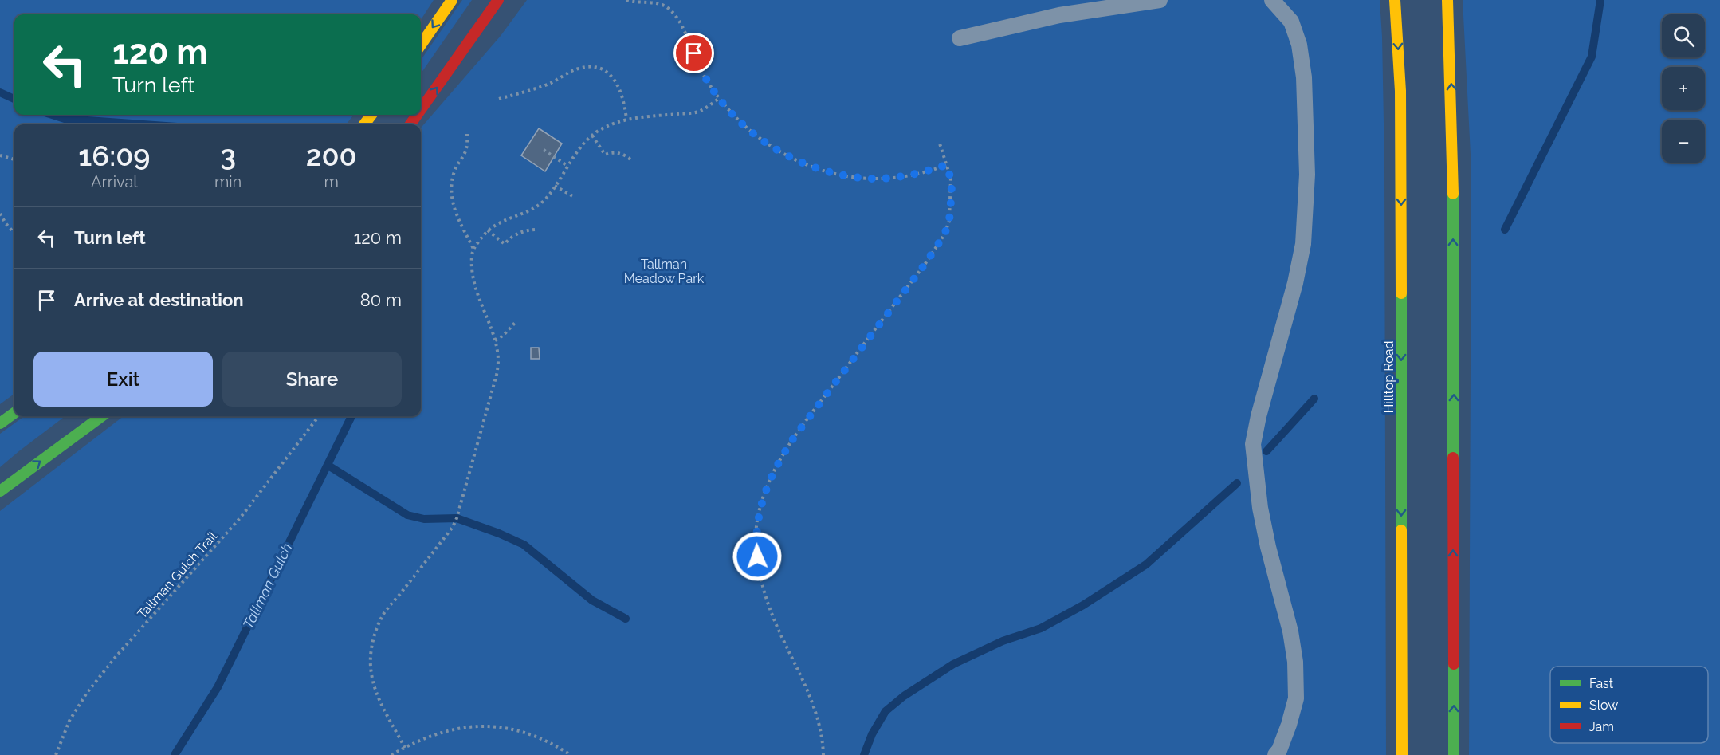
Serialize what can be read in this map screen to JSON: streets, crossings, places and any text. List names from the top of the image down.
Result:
{
  "streets": {
    "main road": ["Hilltop Road"],
    "path": ["Tallman Gulch Trail"]
  },
  "water": ["Tallman Gulch"],
  "parks": ["Tallman Meadow Park"],
  "legend": ["Fast", "Slow", "Jam"],
  "page": {
    "map_buttons": ["+", "−"],
    "turn": ["120 m", "Turn left"],
    "eta": [
      "16:09",
      "Arrival",
      "3",
      "min",
      "200",
      "m"
    ],
    "list": [
      {
        "name": "Turn left",
        "value": "120 m"
      },
      {
        "name": "Arrive at destination",
        "value": "80 m"
      }
    ],
    "buttons": ["Exit", "Share"]
  }
}
